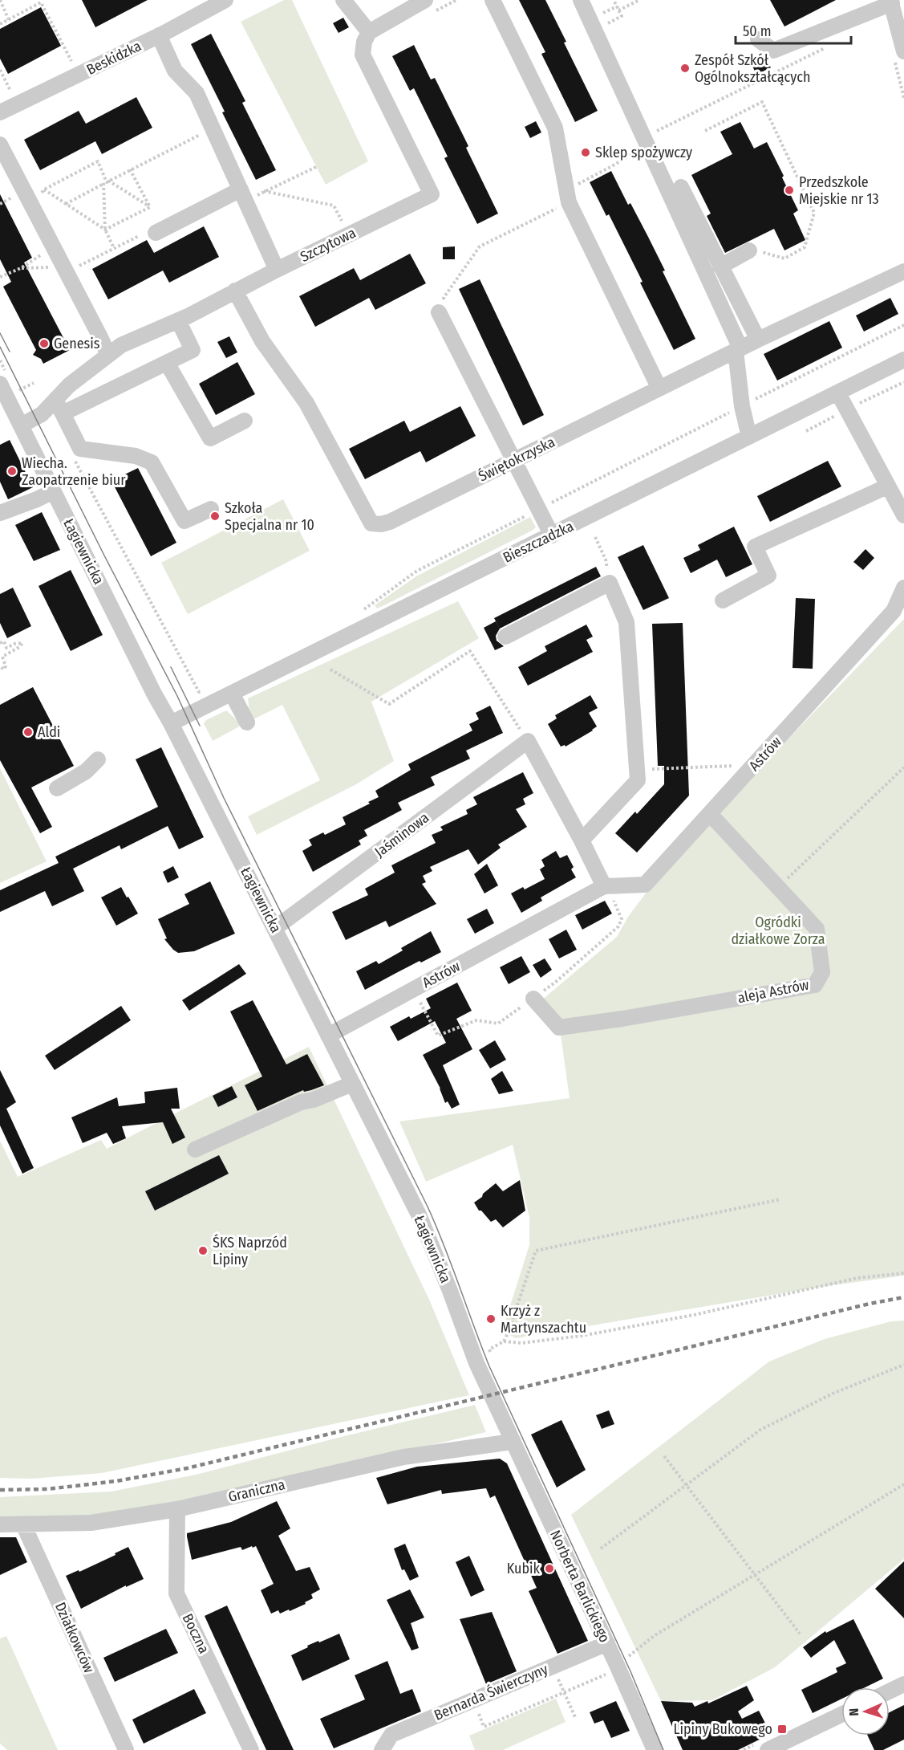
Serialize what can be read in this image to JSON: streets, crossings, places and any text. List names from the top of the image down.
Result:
{
  "streets": {
    "street": [
      "Beskidzka",
      "Szczytowa",
      "Świętokrzyska",
      "Bieszczadzka",
      "Łagiewnicka",
      "Astrów",
      "Jaśminowa",
      "aleja Astrów",
      "Graniczna",
      "Norberta Barlickiego",
      "Boczna",
      "Działkowców",
      "Bernarda Świerczyny"
    ]
  },
  "crossings": [
    ["Szczytowa", "Świętokrzyska"],
    ["Szczytowa", "Łagiewnicka"],
    ["Bieszczadzka", "Łagiewnicka"],
    ["Łagiewnicka", "Astrów"],
    ["Łagiewnicka", "Jaśminowa"],
    ["Łagiewnicka", "Norberta Barlickiego"],
    ["Astrów", "aleja Astrów"],
    ["Graniczna", "Norberta Barlickiego"],
    ["Graniczna", "Boczna"],
    ["Graniczna", "Działkowców"],
    ["Norberta Barlickiego", "Bernarda Świerczyny"]
  ],
  "parks": ["Ogródki działkowe Zorza"],
  "places": {
    "other": [
      "Zespół Szkół Ogólnokształcących",
      "Sklep spożywczy",
      "Przedszkole Miejskie nr 13",
      "Genesis",
      "Wiecha. Zaopatrzenie biur",
      "Szkoła Specjalna nr 10",
      "Aldi",
      "ŚKS Naprzód Lipiny",
      "Krzyż z Martynszachtu",
      "Kubik"
    ],
    "transit": ["Lipiny Bukowego"]
  },
  "scale_bar": "50 m",
  "north": "left"
}
